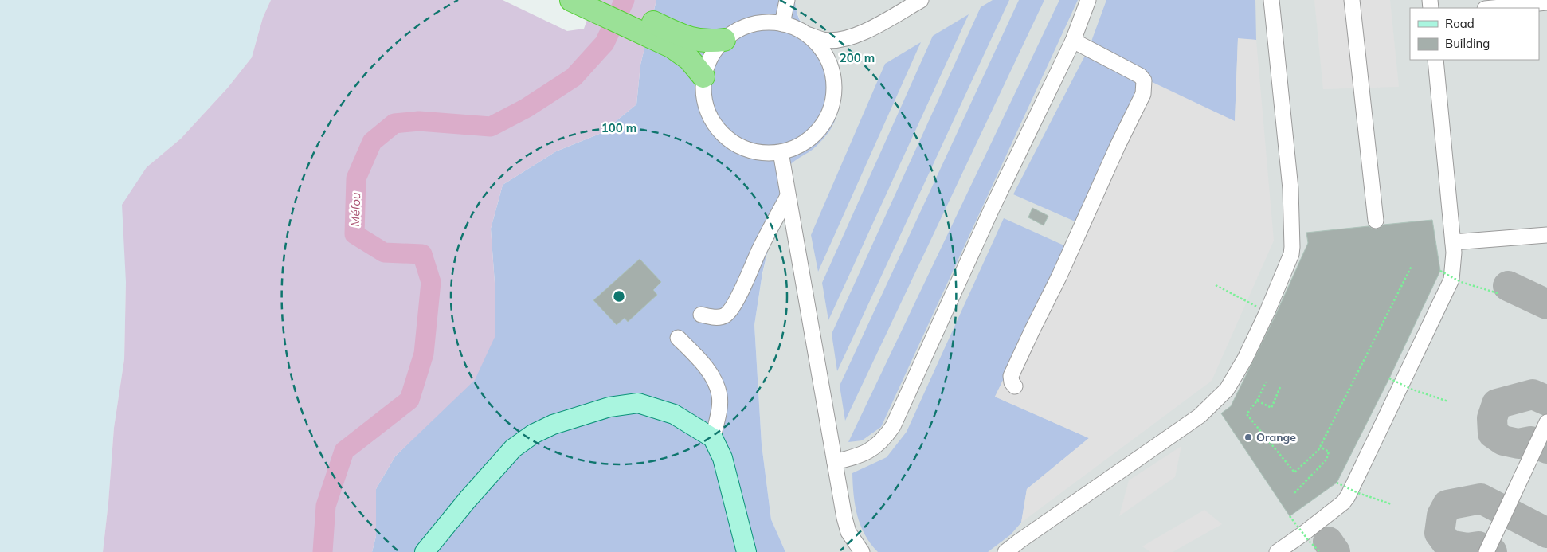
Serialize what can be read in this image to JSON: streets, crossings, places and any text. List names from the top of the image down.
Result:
{
  "water": ["Méfou"],
  "places": ["Orange"],
  "legend": ["Road", "Building"],
  "rings": ["200 m", "100 m"]
}
